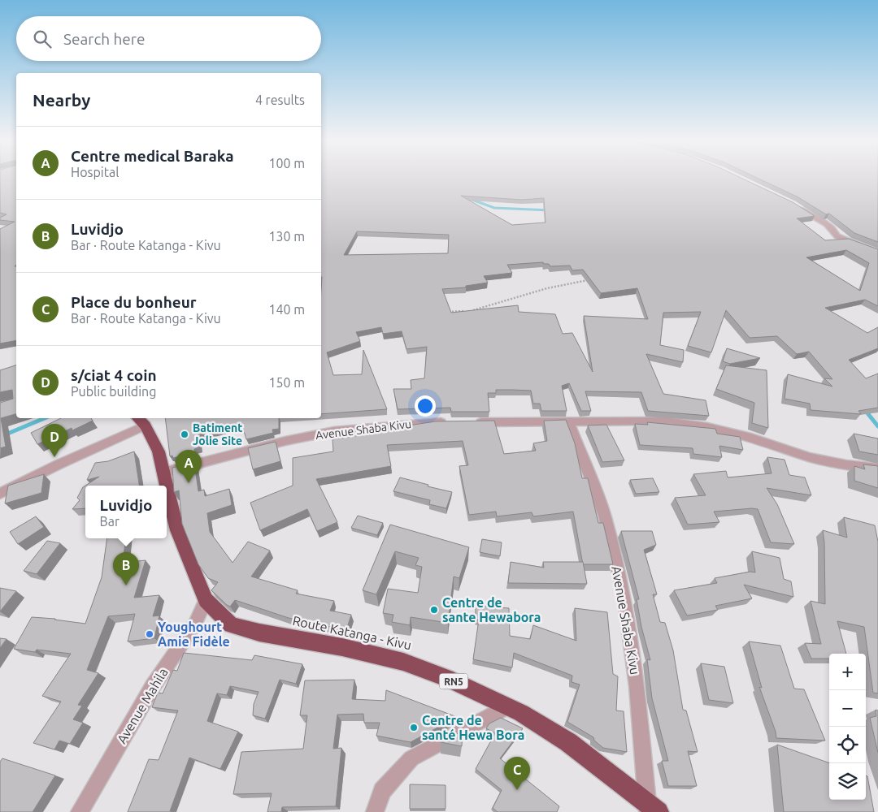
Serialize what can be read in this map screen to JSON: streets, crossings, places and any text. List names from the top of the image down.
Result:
{
  "streets": {
    "highway": ["Route Katanga - Kivu", "RN5"],
    "street": ["Avenue Shaba Kivu", "Avenue Mahila"]
  },
  "crossings": [
    ["Avenue Shaba Kivu", "Route Katanga - Kivu"],
    ["Route Katanga - Kivu", "Avenue Mahila"]
  ],
  "places": [
    "Batiment Jolie Site",
    "Centre de sante Hewabora",
    "Youghourt Amie Fidèle",
    "Centre de santé Hewa Bora"
  ],
  "page": {
    "search": "Search here",
    "heading": ["Nearby", "4 results"],
    "list": [
      {
        "mark": "A",
        "name": "Centre medical Baraka",
        "note": "Hospital",
        "value": "100 m"
      },
      {
        "mark": "B",
        "name": "Luvidjo",
        "note": "Bar · Route Katanga - Kivu",
        "value": "130 m"
      },
      {
        "mark": "C",
        "name": "Place du bonheur",
        "note": "Bar · Route Katanga - Kivu",
        "value": "140 m"
      },
      {
        "mark": "D",
        "name": "s/ciat 4 coin",
        "note": "Public building",
        "value": "150 m"
      }
    ],
    "pins": [
      "D",
      "A",
      "B",
      "C"
    ],
    "popup": ["Luvidjo", "Bar"],
    "map_buttons": ["+", "−"]
  }
}
